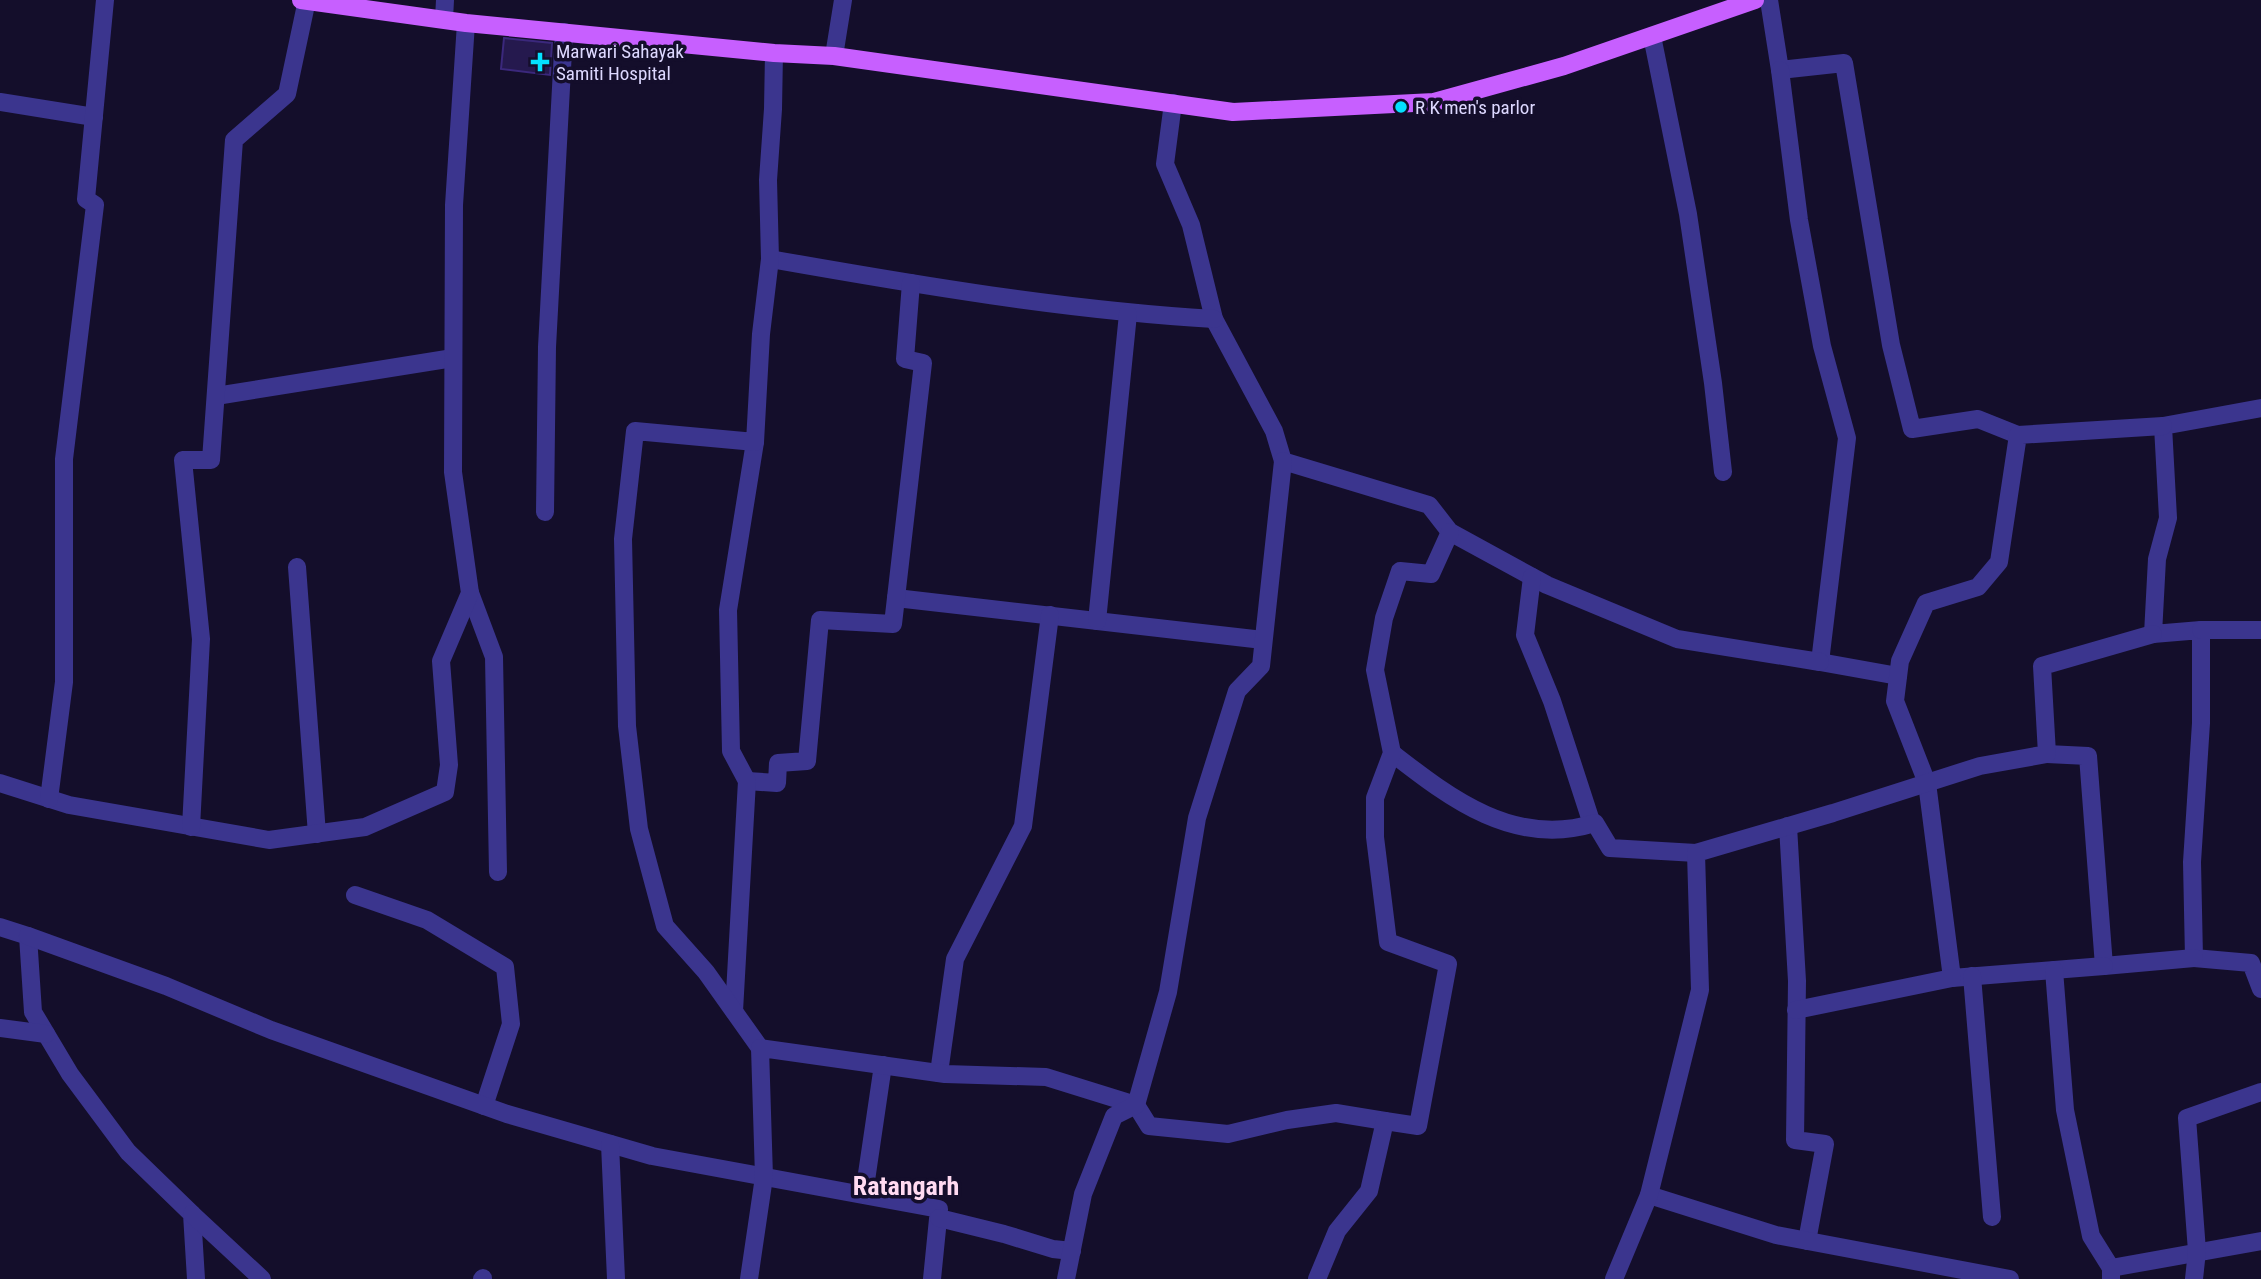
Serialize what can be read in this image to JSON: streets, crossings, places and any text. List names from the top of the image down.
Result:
{
  "districts": ["Ratangarh"],
  "places": {
    "health": ["Marwari Sahayak Samiti Hospital"],
    "other": ["R K men's parlor"]
  }
}
